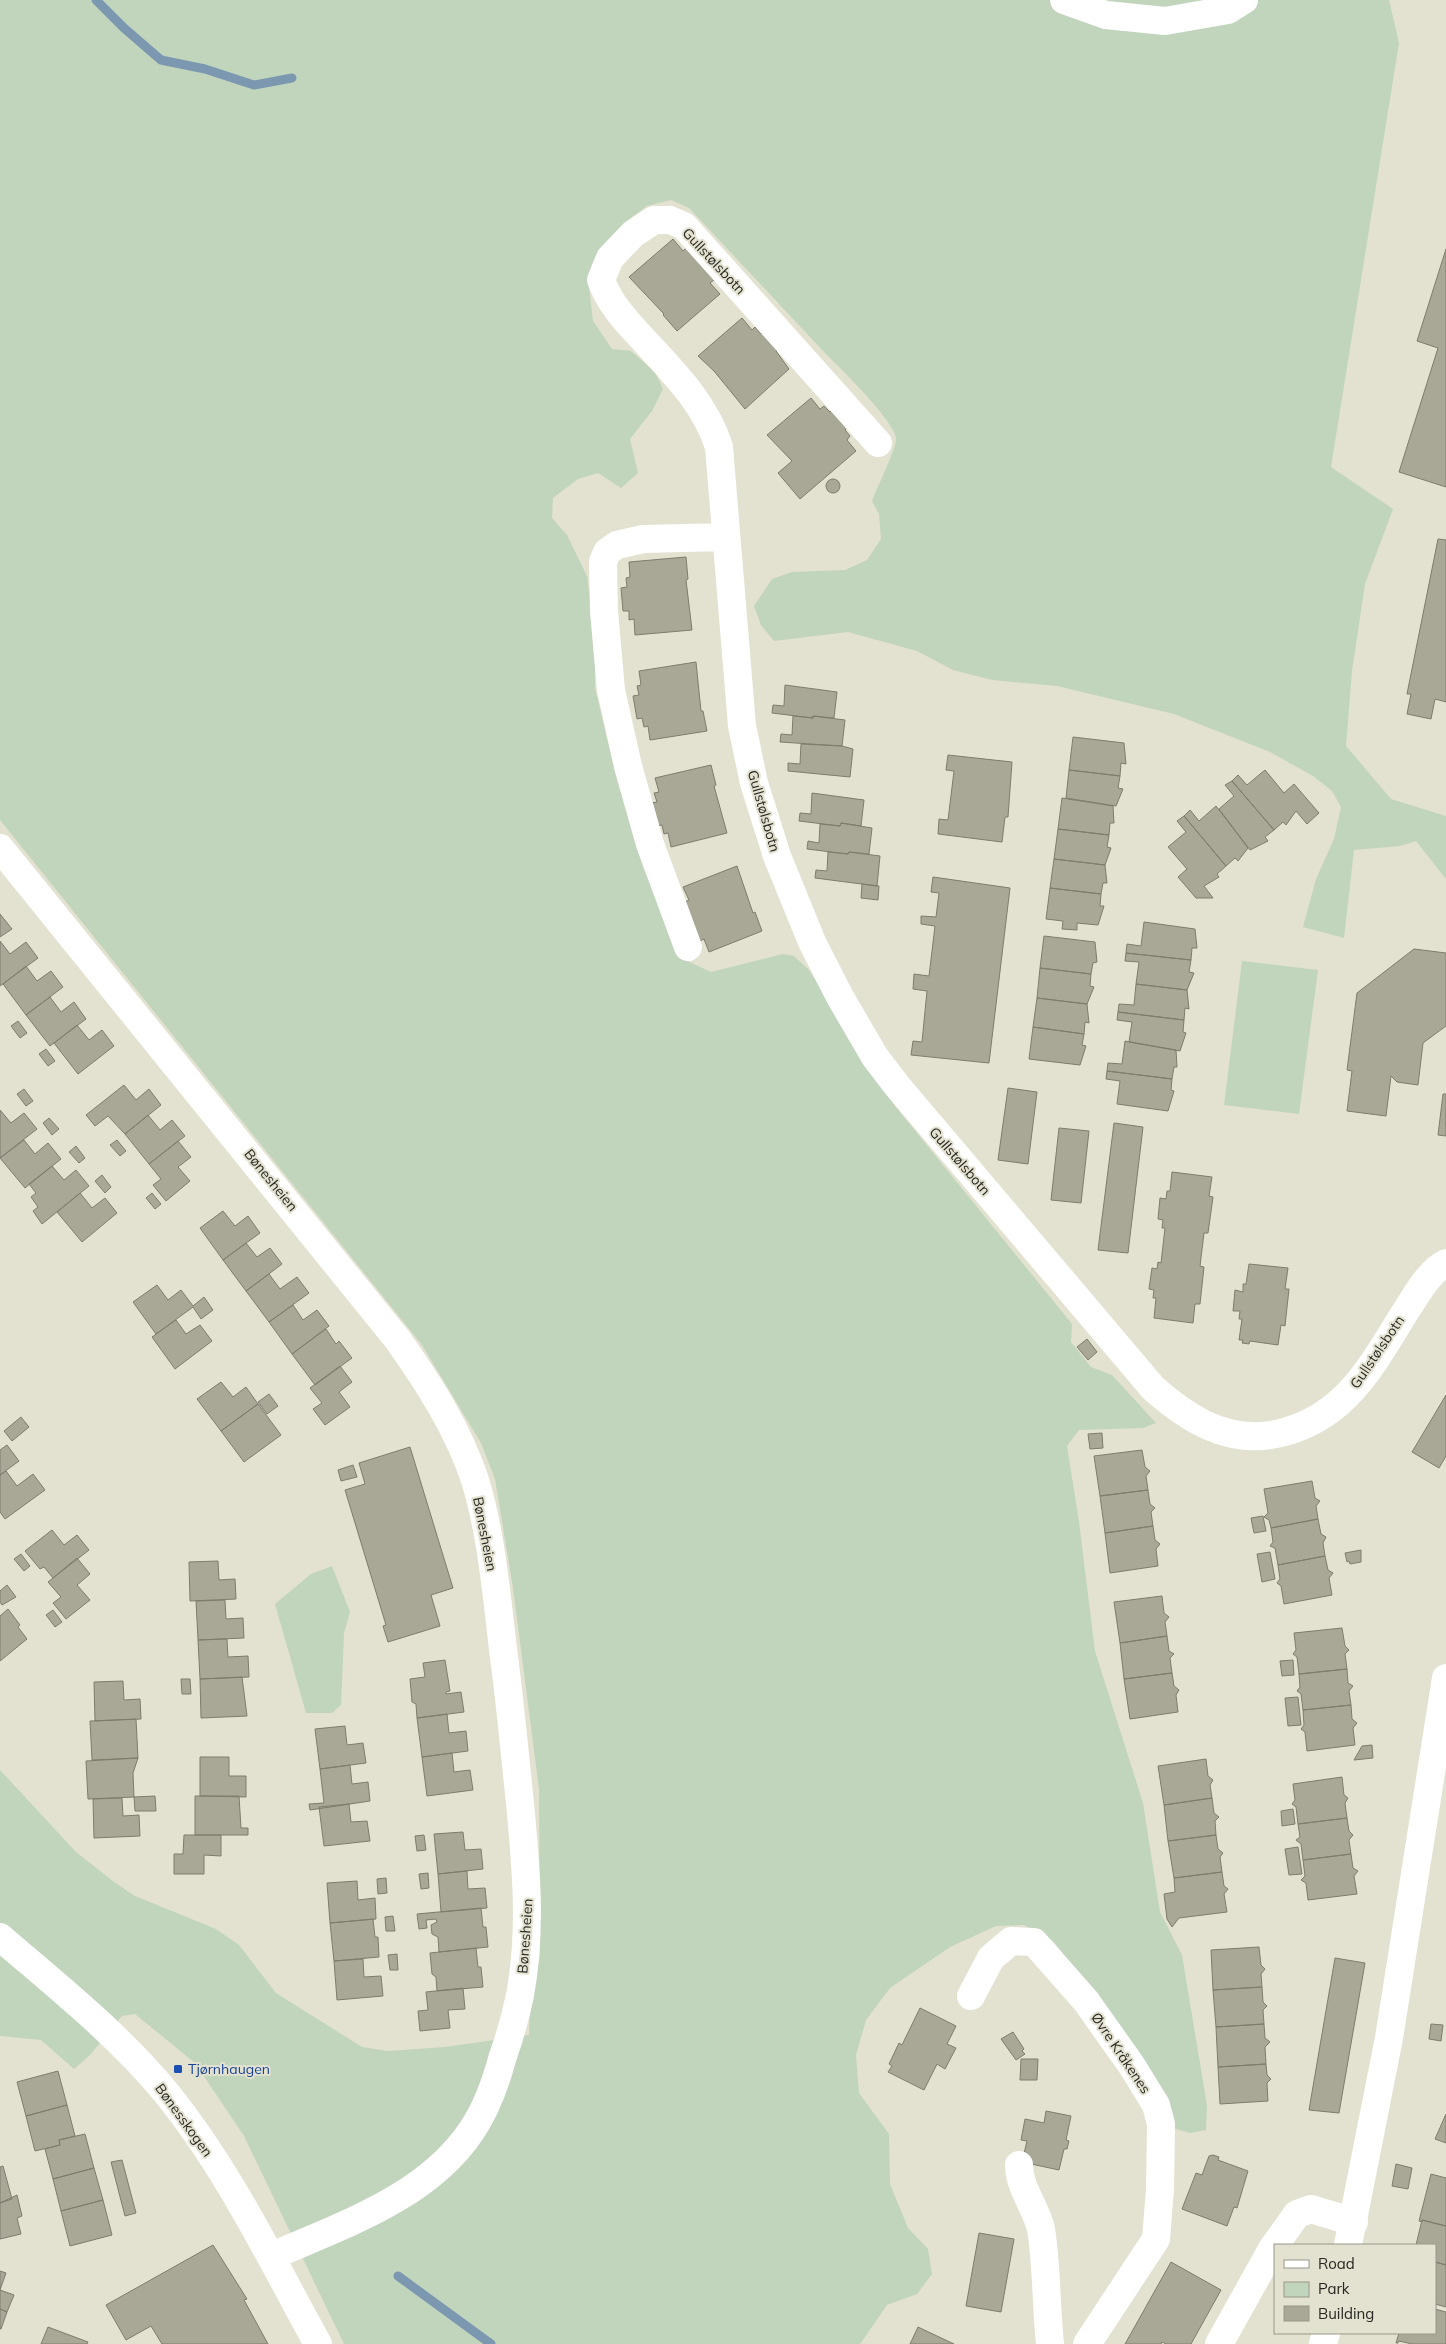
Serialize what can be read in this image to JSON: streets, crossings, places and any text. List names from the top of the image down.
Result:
{
  "streets": {
    "street": [
      "Gullstølsbotn",
      "Bønesheien",
      "Øvre Kråkenes",
      "Bønesskogen"
    ]
  },
  "crossings": [
    ["Bønesheien", "Bønesskogen"]
  ],
  "places": {
    "transit": ["Tjørnhaugen"]
  },
  "legend": ["Road", "Park", "Building"]
}
